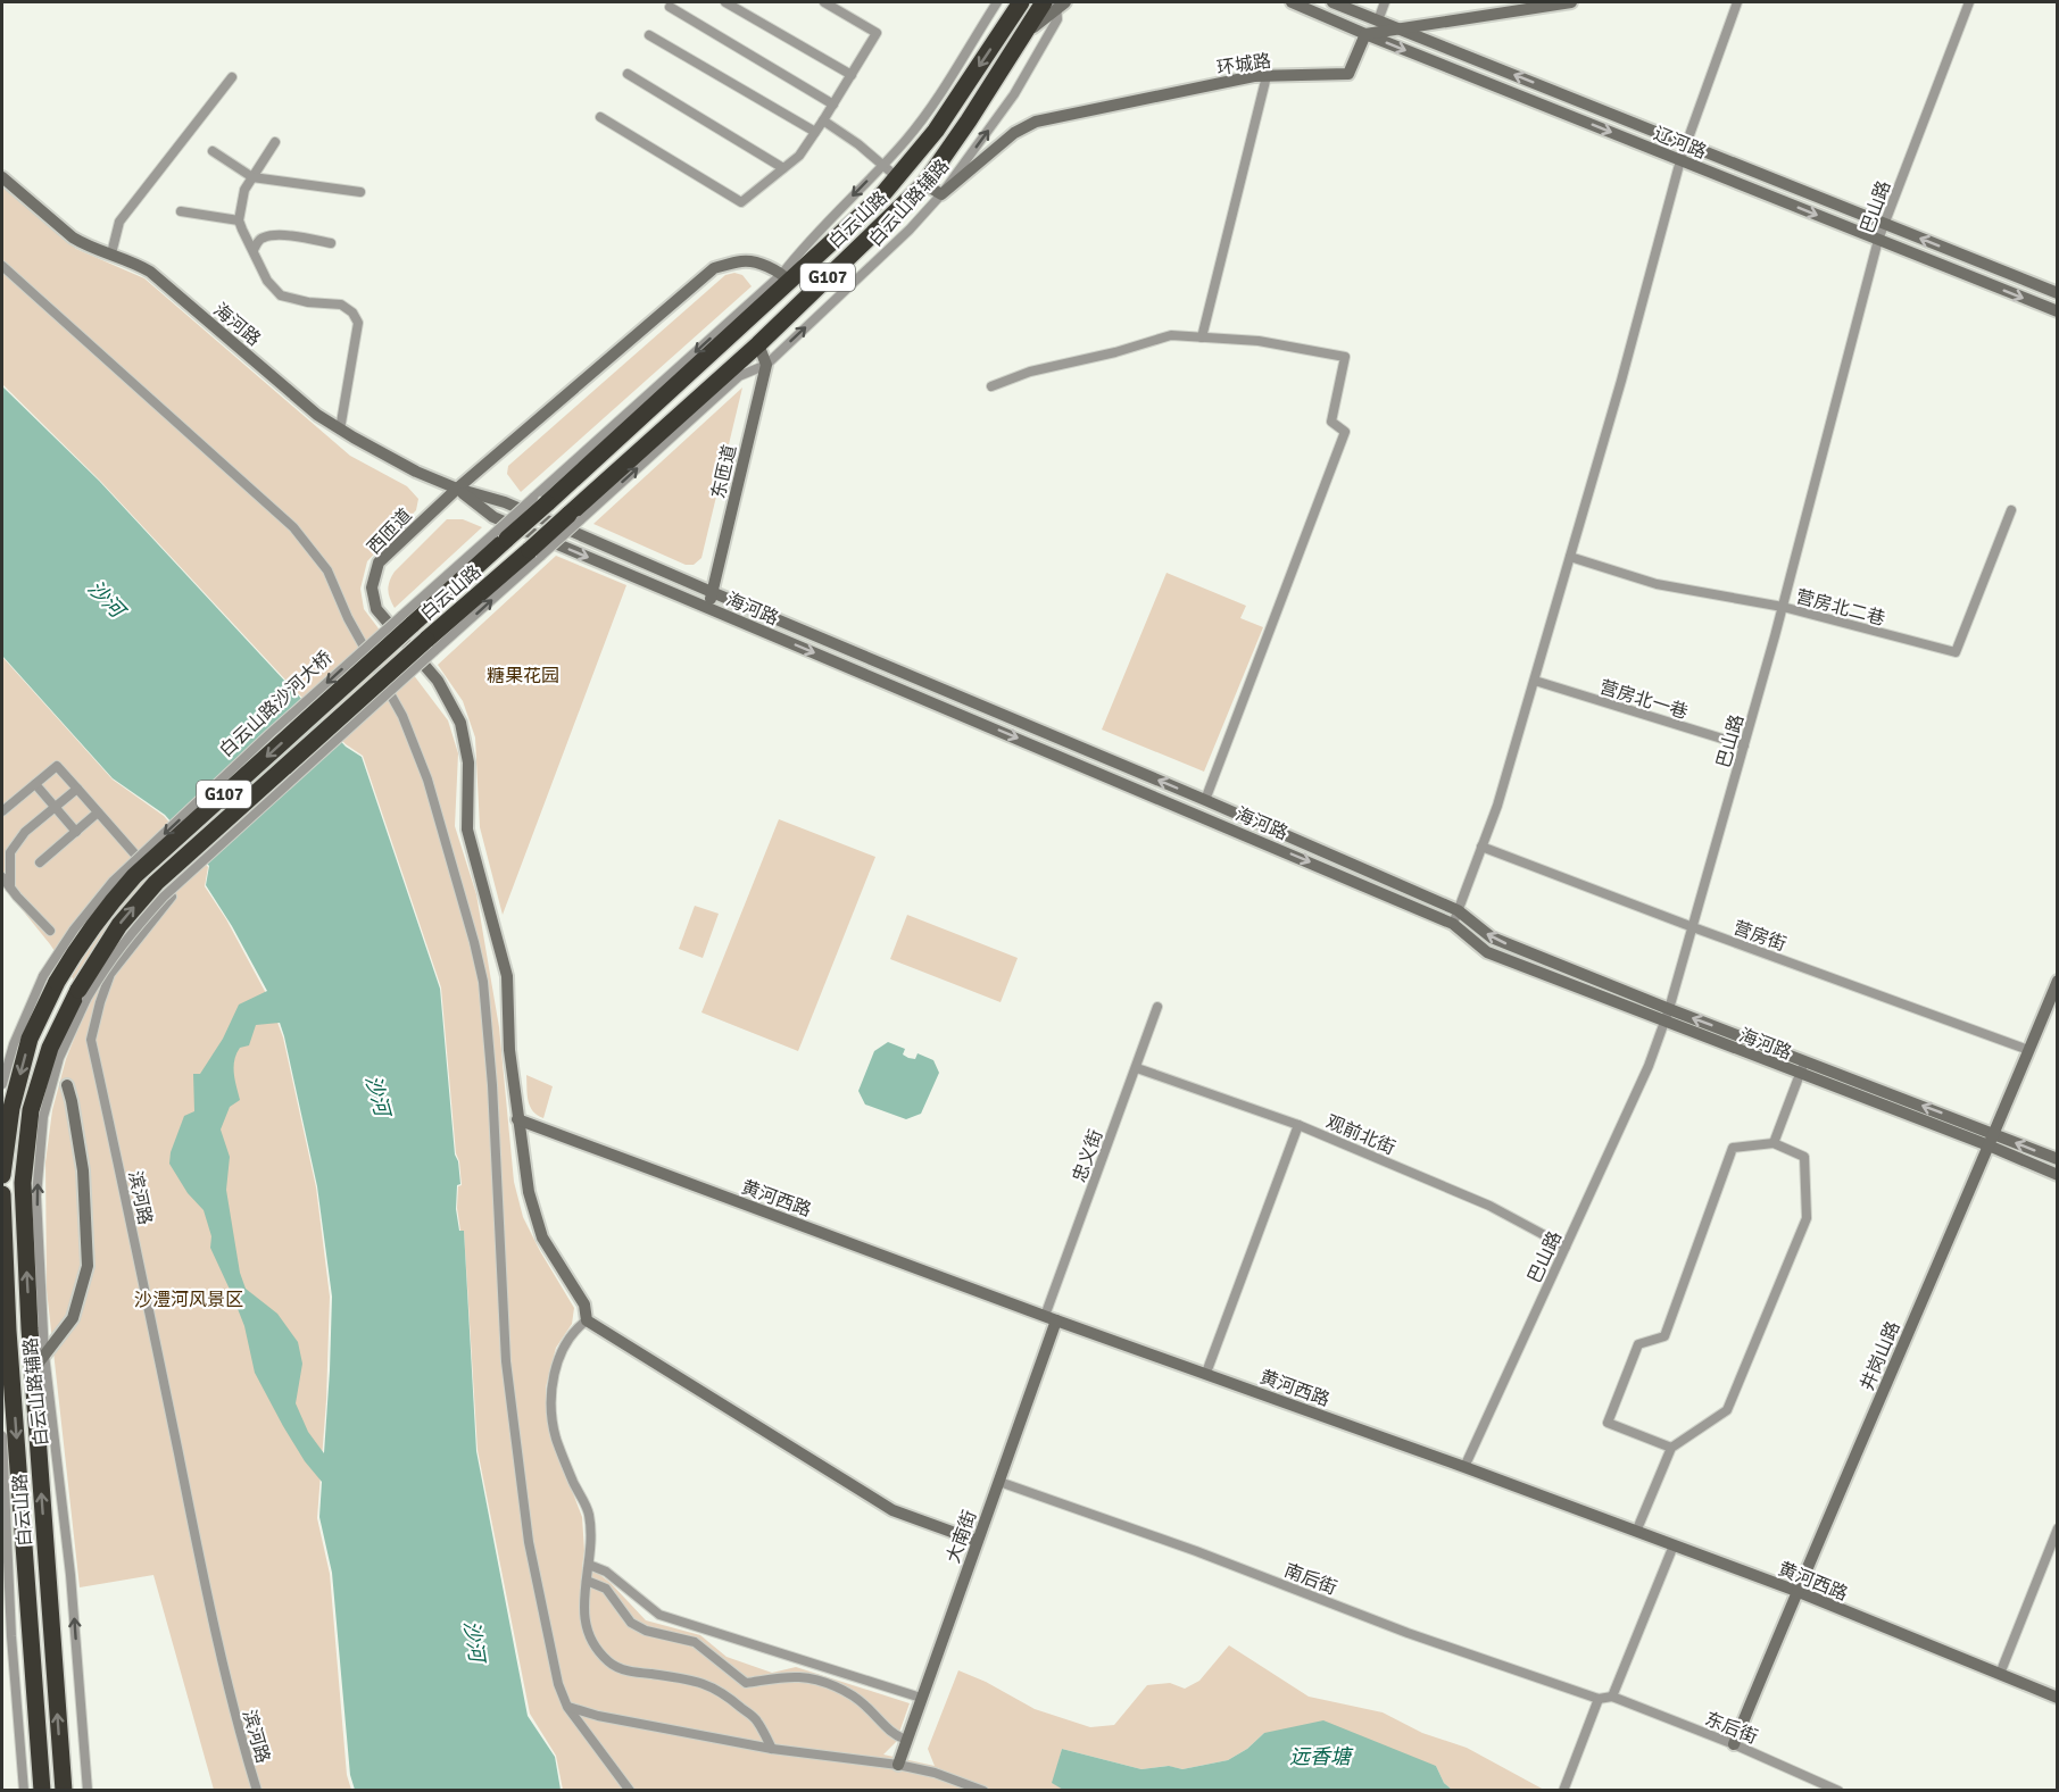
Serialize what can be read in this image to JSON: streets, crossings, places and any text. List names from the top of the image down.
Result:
{
  "streets": {
    "highway": ["白云山路", "G107", "白云山路沙河大桥"],
    "street": [
      "环城路",
      "辽河路",
      "白云山路辅路",
      "巴山路",
      "海河路",
      "东匝道",
      "西匝道",
      "营房北二巷",
      "营房北一巷",
      "营房街",
      "观前北街",
      "忠义街",
      "滨河路",
      "黄河西路",
      "井岗山路",
      "大南街",
      "南后街",
      "东后街"
    ]
  },
  "crossings": [
    ["环城路", "辽河路"],
    ["环城路", "白云山路辅路"],
    ["辽河路", "巴山路"],
    ["白云山路辅路", "白云山路"],
    ["白云山路辅路", "东匝道"],
    ["巴山路", "海河路"],
    ["巴山路", "营房北二巷"],
    ["巴山路", "营房北一巷"],
    ["巴山路", "营房街"],
    ["巴山路", "观前北街"],
    ["巴山路", "黄河西路"],
    ["白云山路", "西匝道"],
    ["白云山路", "白云山路沙河大桥"],
    ["G107", "白云山路沙河大桥"],
    ["海河路", "东匝道"],
    ["海河路", "西匝道"],
    ["海河路", "井岗山路"],
    ["西匝道", "黄河西路"],
    ["营房街", "井岗山路"],
    ["观前北街", "忠义街"],
    ["忠义街", "黄河西路"],
    ["忠义街", "大南街"],
    ["黄河西路", "井岗山路"],
    ["黄河西路", "大南街"],
    ["井岗山路", "东后街"],
    ["大南街", "南后街"],
    ["南后街", "东后街"]
  ],
  "one_way": ["白云山路沙河大桥"],
  "water": ["沙河", "远香塘"],
  "parks": ["糖果花园", "沙澧河风景区"]
}
